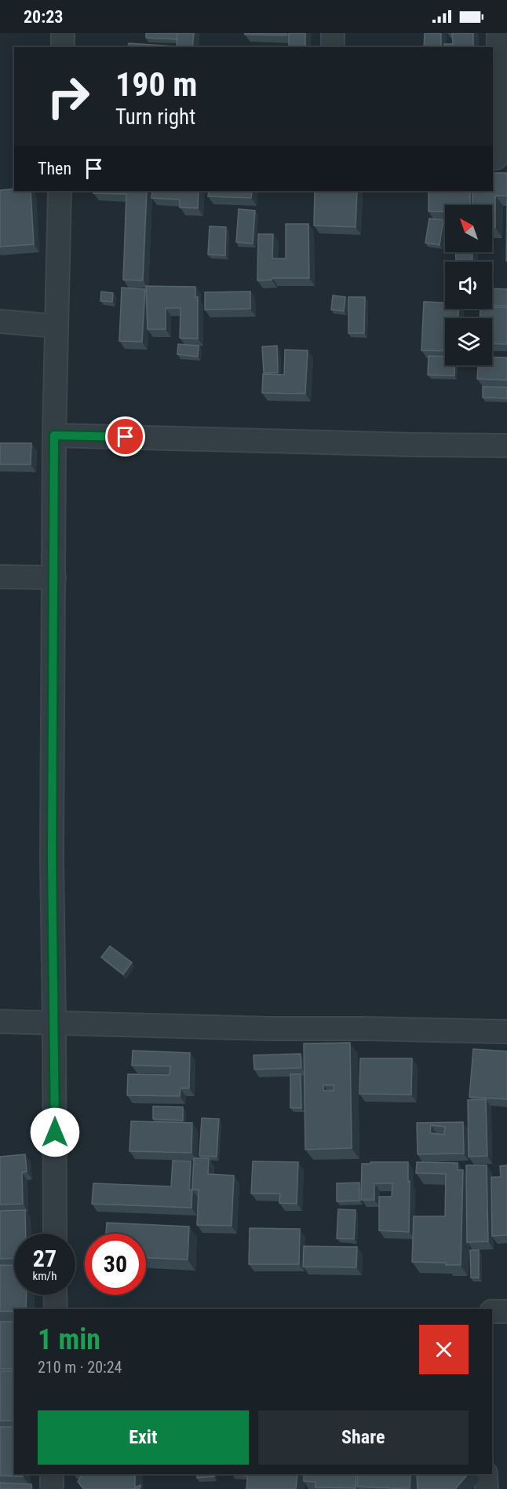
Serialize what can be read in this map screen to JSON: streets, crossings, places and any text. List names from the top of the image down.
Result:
{
  "north": "top left",
  "page": {
    "status": "20:23",
    "turn": ["190 m", "Turn right"],
    "then": "Then",
    "speed": "27 km/h",
    "limit": "30",
    "heading": ["1 min", "210 m · 20:24"],
    "buttons": ["Exit", "Share"]
  }
}
